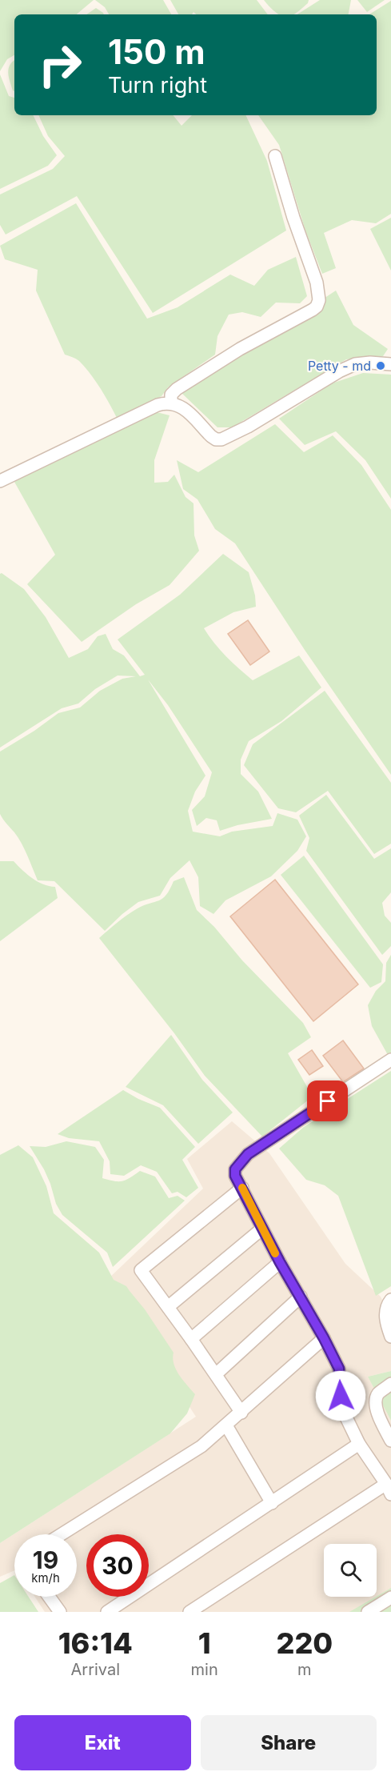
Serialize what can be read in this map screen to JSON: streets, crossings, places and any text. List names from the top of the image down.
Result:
{
  "places": ["Petty - md"],
  "page": {
    "turn": ["150 m", "Turn right"],
    "speed": "19 km/h",
    "limit": "30",
    "eta": [
      "16:14",
      "Arrival",
      "1",
      "min",
      "220",
      "m"
    ],
    "buttons": ["Exit", "Share"]
  }
}
